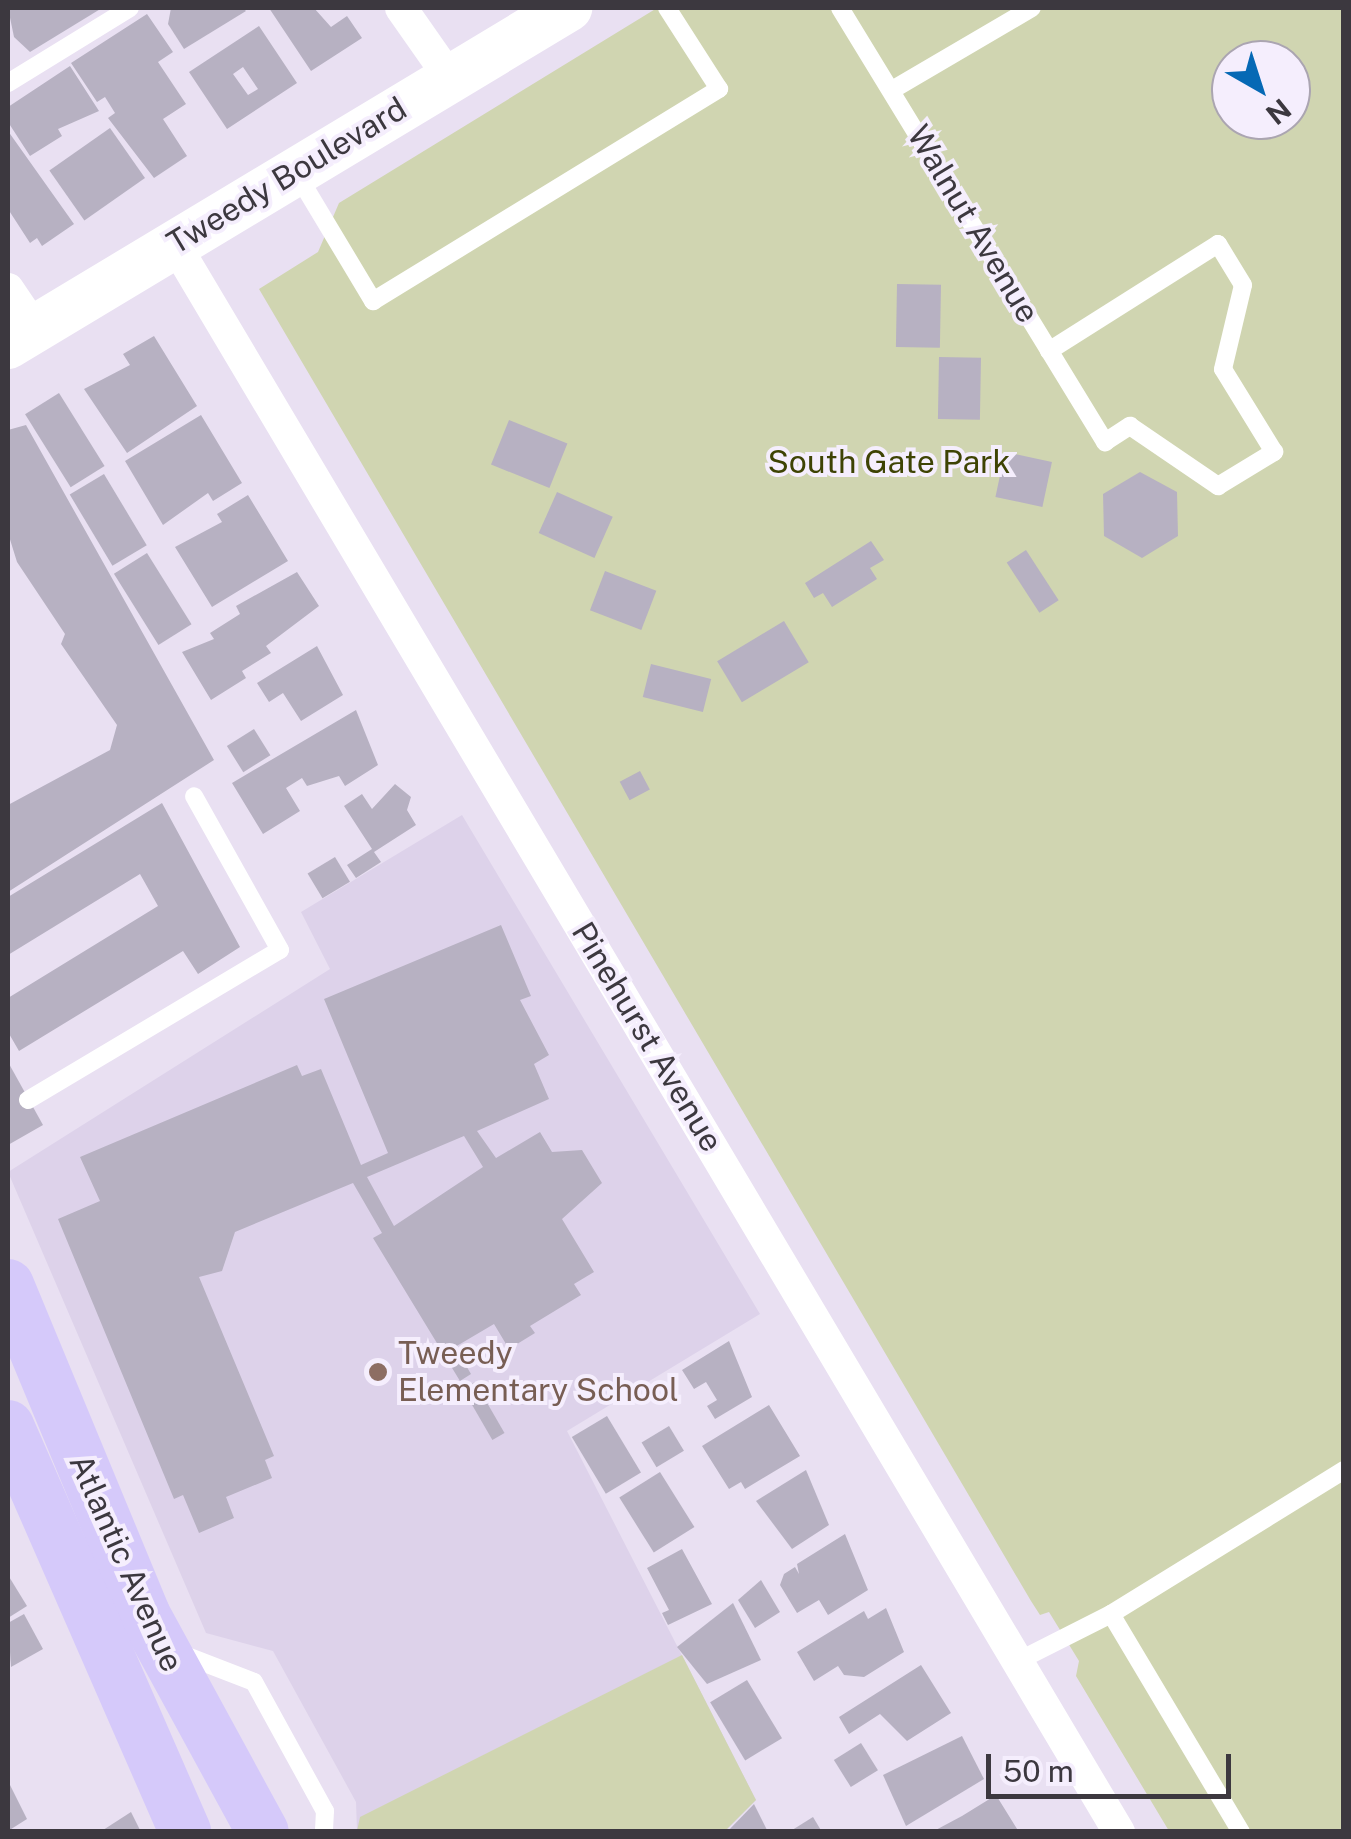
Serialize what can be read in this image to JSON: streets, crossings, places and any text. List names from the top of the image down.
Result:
{
  "streets": {
    "main road": ["Tweedy Boulevard", "Atlantic Avenue"],
    "street": ["Pinehurst Avenue"],
    "lane": ["Walnut Avenue"]
  },
  "crossings": [
    ["Tweedy Boulevard", "Pinehurst Avenue"]
  ],
  "parks": ["South Gate Park"],
  "places": ["Tweedy Elementary School"],
  "scale_bar": "50 m",
  "north": "bottom right"
}
